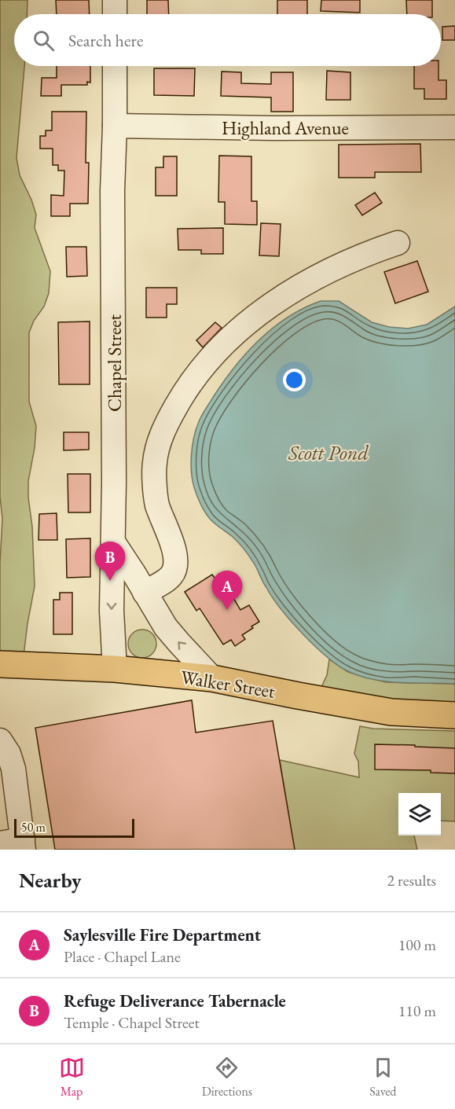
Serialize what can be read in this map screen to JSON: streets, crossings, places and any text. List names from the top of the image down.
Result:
{
  "streets": {
    "main road": ["Walker Street"],
    "street": ["Highland Avenue", "Chapel Street"]
  },
  "crossings": [
    ["Highland Avenue", "Chapel Street"],
    ["Chapel Street", "Walker Street"]
  ],
  "water": ["Scott Pond"],
  "scale_bar": "50 m",
  "page": {
    "search": "Search here",
    "pins": ["B", "A"],
    "scale": "50 m",
    "heading": ["Nearby", "2 results"],
    "list": [
      {
        "mark": "A",
        "name": "Saylesville Fire Department",
        "note": "Place · Chapel Lane",
        "value": "100 m"
      },
      {
        "mark": "B",
        "name": "Refuge Deliverance Tabernacle",
        "note": "Temple · Chapel Street",
        "value": "110 m"
      }
    ],
    "nav": ["Map", "Directions", "Saved"]
  }
}
